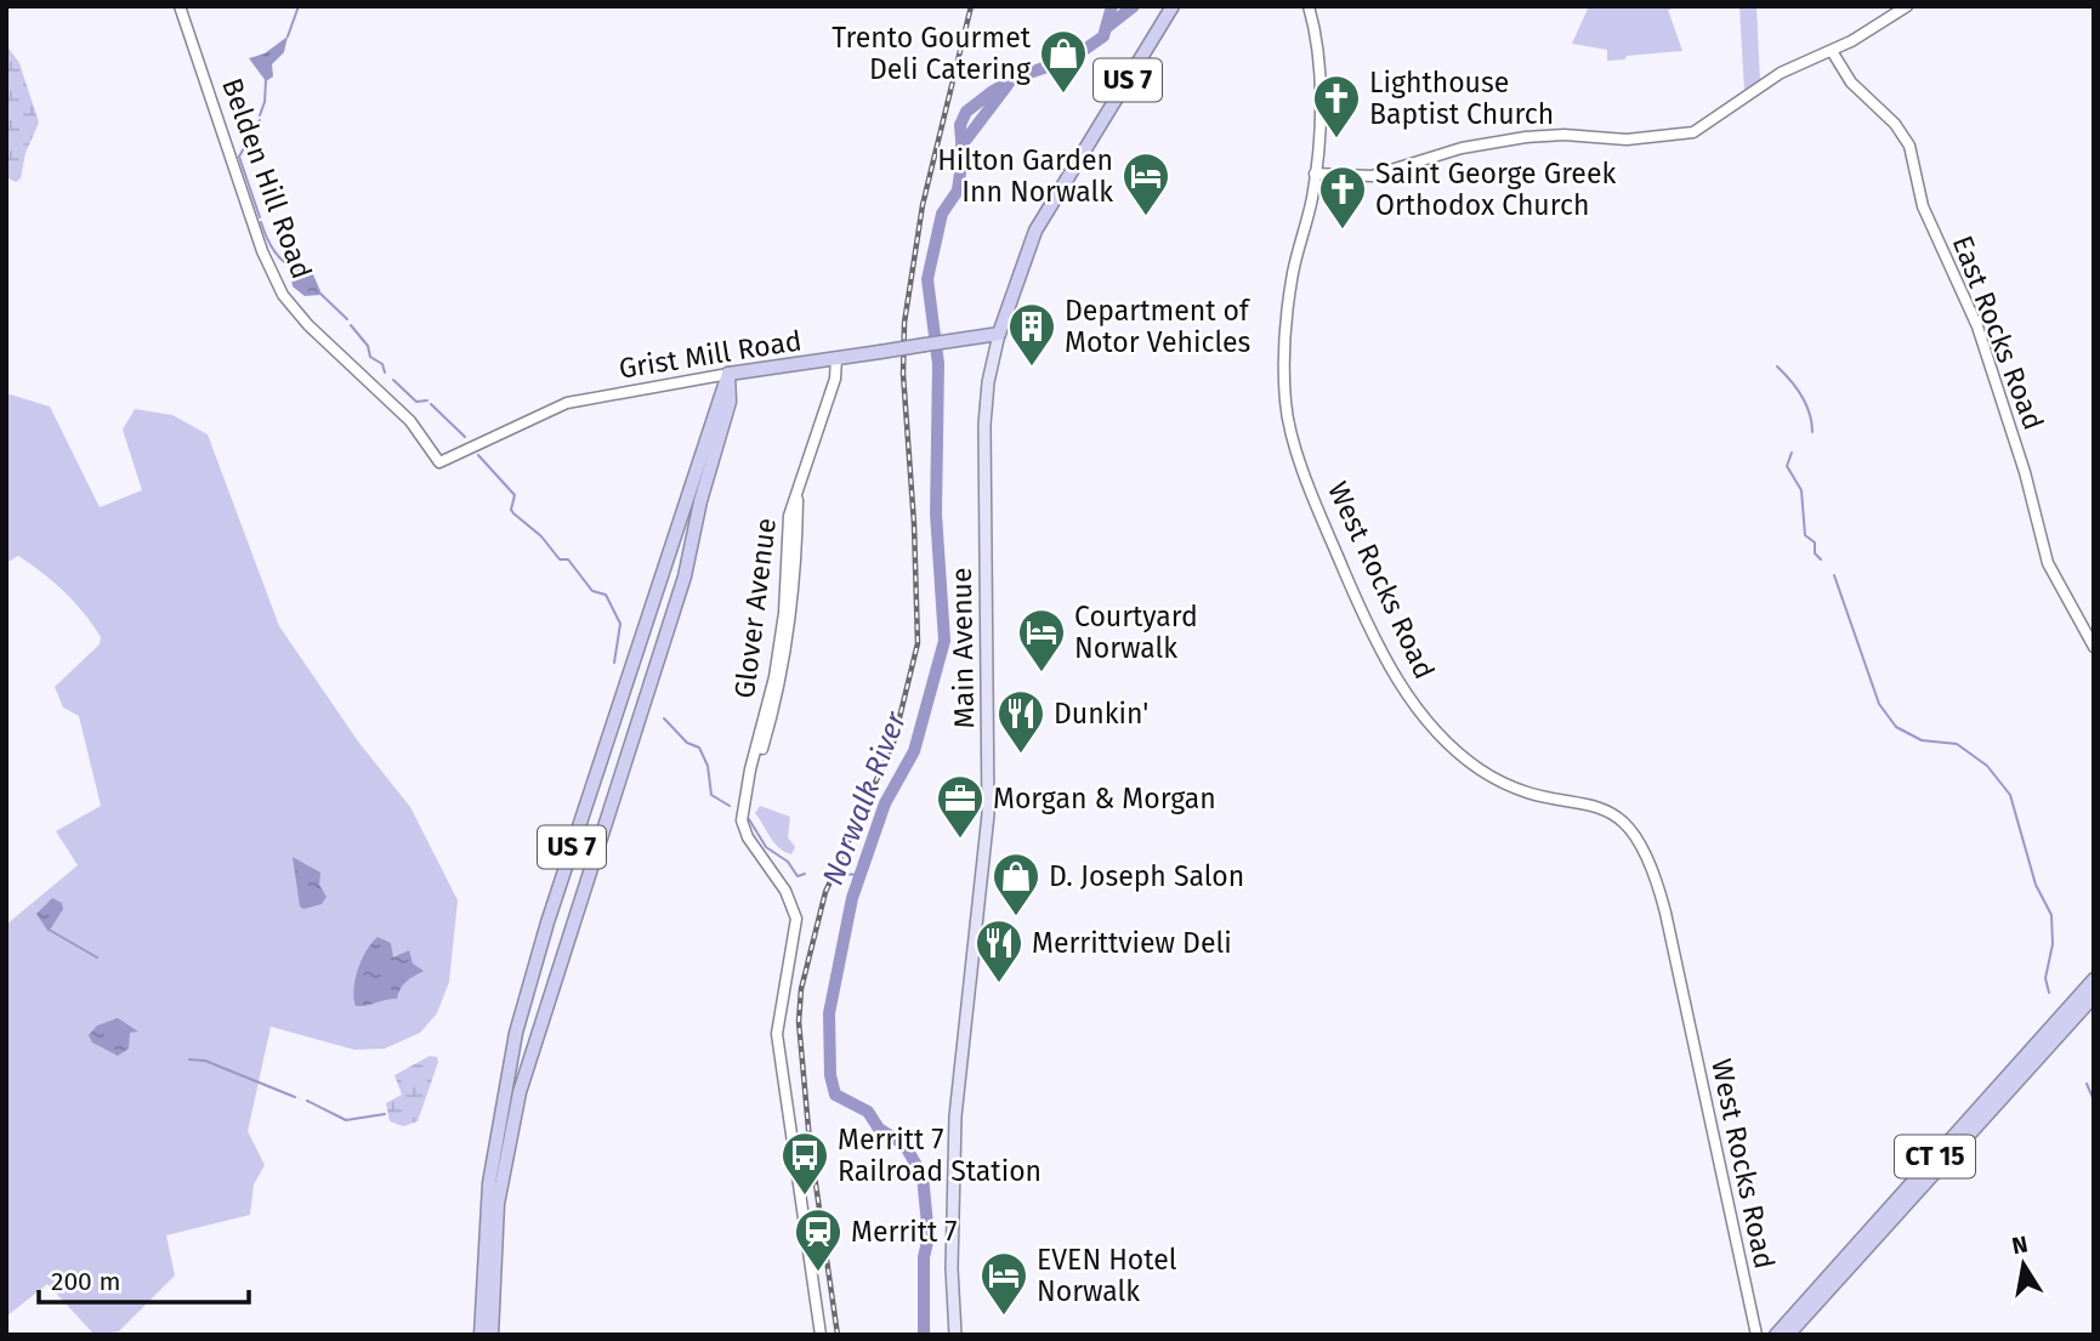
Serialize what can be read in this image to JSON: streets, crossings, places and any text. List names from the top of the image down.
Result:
{
  "streets": {
    "highway": [
      "US 7",
      "Grist Mill Road",
      "Main Avenue",
      "CT 15"
    ],
    "main road": [
      "Belden Hill Road",
      "East Rocks Road",
      "West Rocks Road",
      "Glover Avenue"
    ]
  },
  "crossings": [
    ["US 7", "Grist Mill Road"],
    ["Belden Hill Road", "Grist Mill Road"],
    ["Grist Mill Road", "Glover Avenue"],
    ["Grist Mill Road", "Main Avenue"]
  ],
  "water": ["Norwalk River"],
  "places": {
    "shop": ["Trento Gourmet Deli Catering", "D. Joseph Salon"],
    "church": ["Lighthouse Baptist Church", "Saint George Greek Orthodox Church"],
    "hotel": ["Hilton Garden Inn Norwalk", "Courtyard Norwalk", "EVEN Hotel Norwalk"],
    "building": ["Department of Motor Vehicles"],
    "restaurant": ["Dunkin'", "Merrittview Deli"],
    "office": ["Morgan & Morgan"],
    "bus stop": ["Merritt 7 Railroad Station"],
    "station": ["Merritt 7"]
  },
  "scale_bar": "200 m",
  "north": "top"
}
